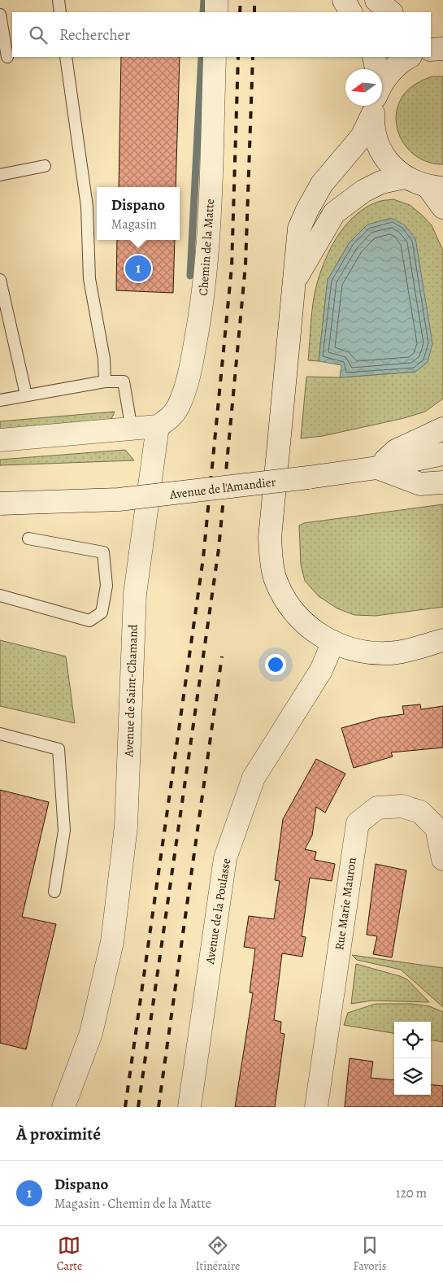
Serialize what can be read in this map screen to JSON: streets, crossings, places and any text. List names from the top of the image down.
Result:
{
  "streets": {
    "street": [
      "Chemin de la Matte",
      "Avenue de l'Amandier",
      "Avenue de Saint-Chamand",
      "Rue Marie Mauron",
      "Avenue de la Poulasse"
    ]
  },
  "crossings": [
    ["Chemin de la Matte", "Avenue de Saint-Chamand"]
  ],
  "north": "left",
  "page": {
    "search": "Rechercher",
    "popup": ["Dispano", "Magasin"],
    "pins": "1",
    "heading": "À proximité",
    "list": [
      {
        "mark": "1",
        "name": "Dispano",
        "note": "Magasin · Chemin de la Matte",
        "value": "120 m"
      }
    ],
    "nav": ["Carte", "Itinéraire", "Favoris"]
  }
}
